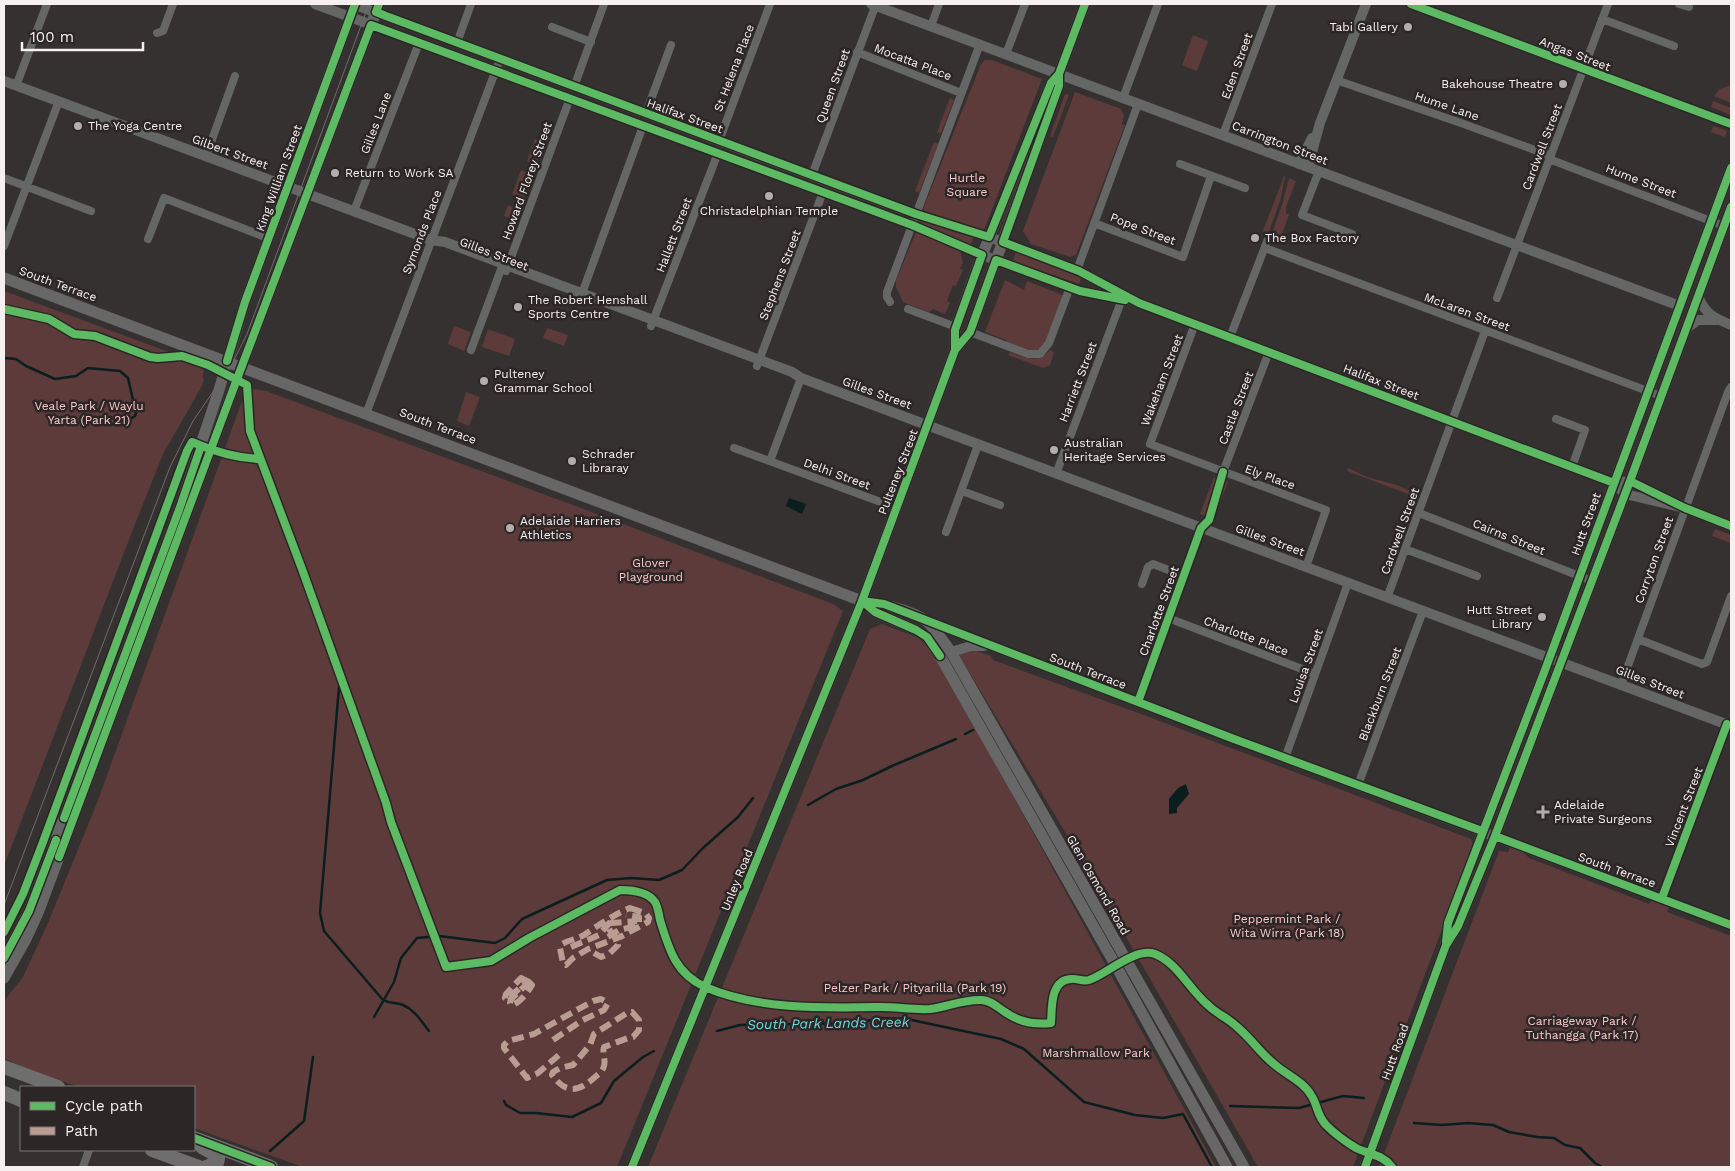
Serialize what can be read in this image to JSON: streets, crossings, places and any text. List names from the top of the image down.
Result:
{
  "streets": {
    "main road": [
      "King William Street",
      "South Terrace",
      "Pulteney Street",
      "Hutt Street",
      "Unley Road",
      "Glen Osmond Road",
      "Hutt Road"
    ],
    "street": [
      "Angas Street",
      "Mocatta Place",
      "Eden Street",
      "St Helena Place",
      "Queen Street",
      "Hume Lane",
      "Halifax Street",
      "Gilles Lane",
      "Carrington Street",
      "Cardwell Street",
      "Gilbert Street",
      "Howard Florey Street",
      "Hume Street",
      "Pope Street",
      "Symonds Place",
      "Hallett Street",
      "Gilles Street",
      "Stephens Street",
      "McLaren Street",
      "Wakeham Street",
      "Harriett Street",
      "Castle Street",
      "Delhi Street",
      "Ely Place",
      "Cairns Street",
      "Corryton Street",
      "Charlotte Street",
      "Charlotte Place",
      "Louisa Street",
      "Blackburn Street",
      "Vincent Street"
    ]
  },
  "crossings": [
    ["Angas Street", "Cardwell Street"],
    ["Mocatta Place", "Queen Street"],
    ["Eden Street", "Carrington Street"],
    ["St Helena Place", "Halifax Street"],
    ["Queen Street", "Halifax Street"],
    ["Queen Street", "Carrington Street"],
    ["Hume Lane", "Cardwell Street"],
    ["Hume Lane", "Hume Street"],
    ["Halifax Street", "Gilles Lane"],
    ["Halifax Street", "Cardwell Street"],
    ["Halifax Street", "King William Street"],
    ["Halifax Street", "Howard Florey Street"],
    ["Halifax Street", "Symonds Place"],
    ["Halifax Street", "Hallett Street"],
    ["Halifax Street", "Stephens Street"],
    ["Halifax Street", "Wakeham Street"],
    ["Halifax Street", "Harriett Street"],
    ["Halifax Street", "Castle Street"],
    ["Halifax Street", "Pulteney Street"],
    ["Halifax Street", "Hutt Street"],
    ["Halifax Street", "Corryton Street"],
    ["Gilles Lane", "Gilles Street"],
    ["Carrington Street", "Cardwell Street"],
    ["Carrington Street", "Pulteney Street"],
    ["Carrington Street", "Hutt Street"],
    ["Cardwell Street", "Hume Street"],
    ["Cardwell Street", "Gilles Street"],
    ["Cardwell Street", "McLaren Street"],
    ["Cardwell Street", "Cairns Street"],
    ["Gilbert Street", "King William Street"],
    ["Gilbert Street", "Gilles Street"],
    ["King William Street", "South Terrace"],
    ["Howard Florey Street", "Gilles Street"],
    ["Hume Street", "Hutt Street"],
    ["Symonds Place", "Gilles Street"],
    ["Symonds Place", "South Terrace"],
    ["Hallett Street", "Gilles Street"],
    ["Gilles Street", "Stephens Street"],
    ["Gilles Street", "Harriett Street"],
    ["Gilles Street", "Pulteney Street"],
    ["Gilles Street", "Ely Place"],
    ["Gilles Street", "Hutt Street"],
    ["Gilles Street", "Corryton Street"],
    ["Gilles Street", "Charlotte Street"],
    ["Gilles Street", "Louisa Street"],
    ["Gilles Street", "Blackburn Street"],
    ["Gilles Street", "Vincent Street"],
    ["South Terrace", "Pulteney Street"],
    ["South Terrace", "Hutt Street"],
    ["South Terrace", "Charlotte Street"],
    ["South Terrace", "Louisa Street"],
    ["South Terrace", "Blackburn Street"],
    ["South Terrace", "Vincent Street"],
    ["South Terrace", "Unley Road"],
    ["South Terrace", "Glen Osmond Road"],
    ["South Terrace", "Hutt Road"],
    ["McLaren Street", "Hutt Street"],
    ["Wakeham Street", "Ely Place"],
    ["Castle Street", "Ely Place"],
    ["Pulteney Street", "Delhi Street"],
    ["Pulteney Street", "Unley Road"],
    ["Hutt Street", "Cairns Street"],
    ["Hutt Street", "Hutt Road"],
    ["Charlotte Street", "Charlotte Place"],
    ["Charlotte Place", "Louisa Street"]
  ],
  "water": ["South Park Lands Creek"],
  "parks": [
    "Hurtle Square",
    "Veale Park / Waylu Yarta (Park 21)",
    "Glover Playground",
    "Peppermint Park / Wita Wirra (Park 18)",
    "Pelzer Park / Pityarilla (Park 19)",
    "Carriageway Park / Tuthangga (Park 17)",
    "Marshmallow Park"
  ],
  "places": {
    "other": [
      "Tabi Gallery",
      "Bakehouse Theatre",
      "The Yoga Centre",
      "Return to Work SA",
      "Christadelphian Temple",
      "The Box Factory",
      "The Robert Henshall Sports Centre",
      "Pulteney Grammar School",
      "Australian Heritage Services",
      "Schrader Libraray",
      "Adelaide Harriers Athletics",
      "Hutt Street Library"
    ],
    "health": ["Adelaide Private Surgeons"]
  },
  "legend": ["Cycle path", "Path"],
  "scale_bar": "100 m"
}
